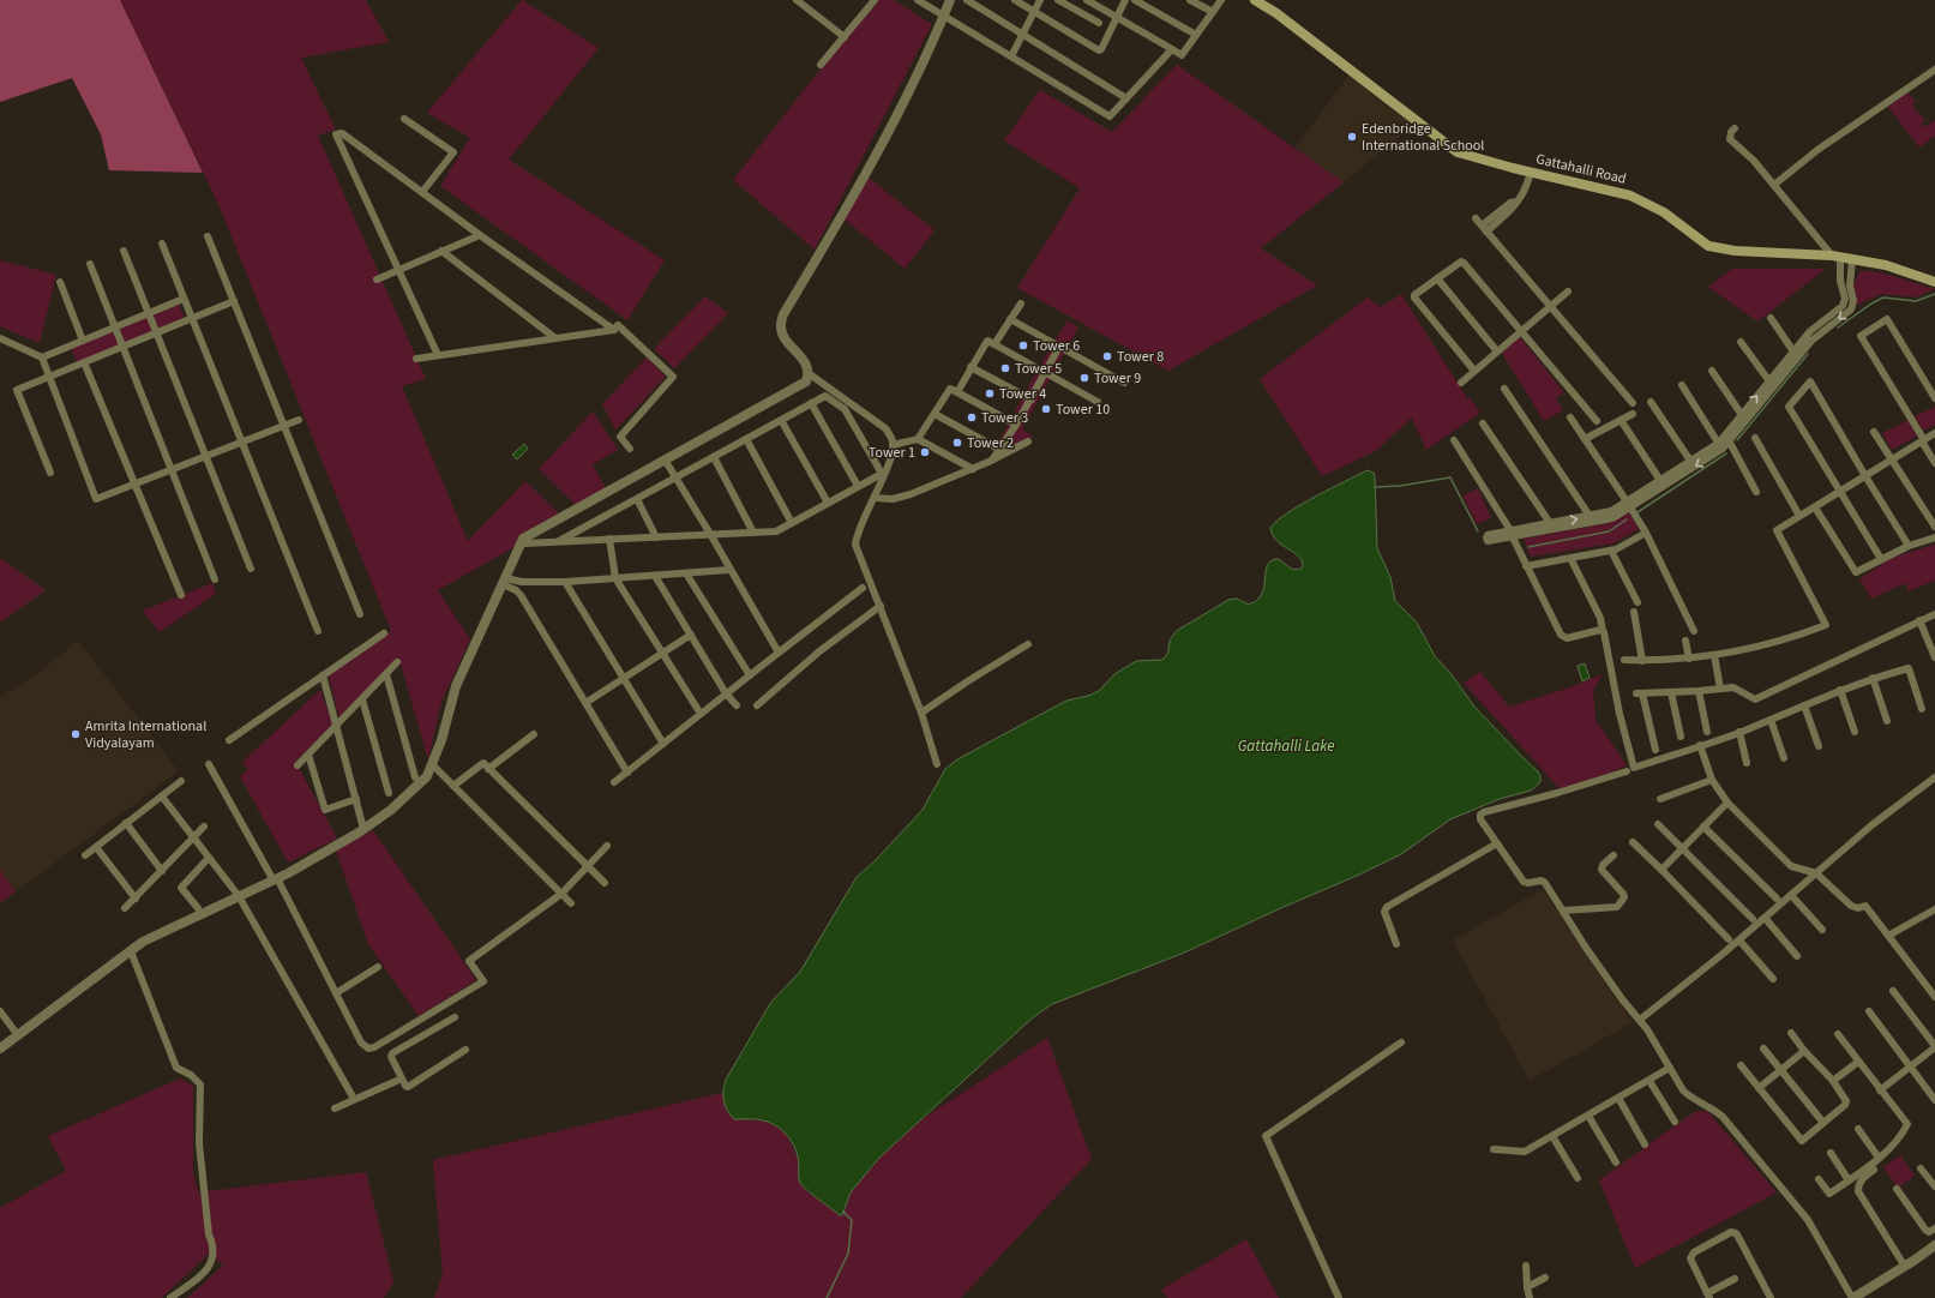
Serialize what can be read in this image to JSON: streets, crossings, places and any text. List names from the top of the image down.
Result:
{
  "streets": {
    "main road": ["Gattahalli Road"]
  },
  "water": ["Gattahalli Lake"],
  "places": [
    "Edenbridge International School",
    "Tower 6",
    "Tower 8",
    "Tower 5",
    "Tower 9",
    "Tower 4",
    "Tower 10",
    "Tower 3",
    "Tower 2",
    "Tower 1",
    "Amrita International Vidyalayam"
  ]
}
